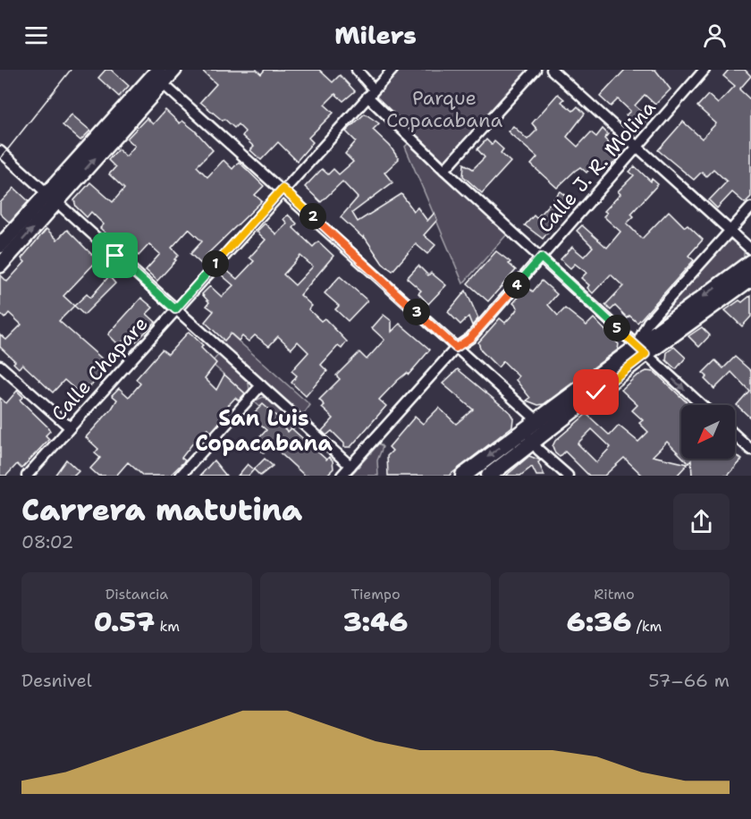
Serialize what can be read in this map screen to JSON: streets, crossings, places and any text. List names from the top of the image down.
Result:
{
  "streets": {
    "street": ["Calle J. R. Molina", "Calle Chapare"]
  },
  "districts": ["San Luis Copacabana"],
  "parks": ["Parque Copacabana"],
  "north": "bottom left",
  "page": {
    "header": "Milers",
    "pins": [
      "2",
      "1",
      "4",
      "3",
      "5"
    ],
    "heading": ["Carrera matutina", "08:02"],
    "stats": [
      ["Distancia", "0.57 km"],
      ["Tiempo", "3:46"],
      ["Ritmo", "6:36 /km"]
    ],
    "chart": ["Desnivel", "57–66 m"]
  }
}
